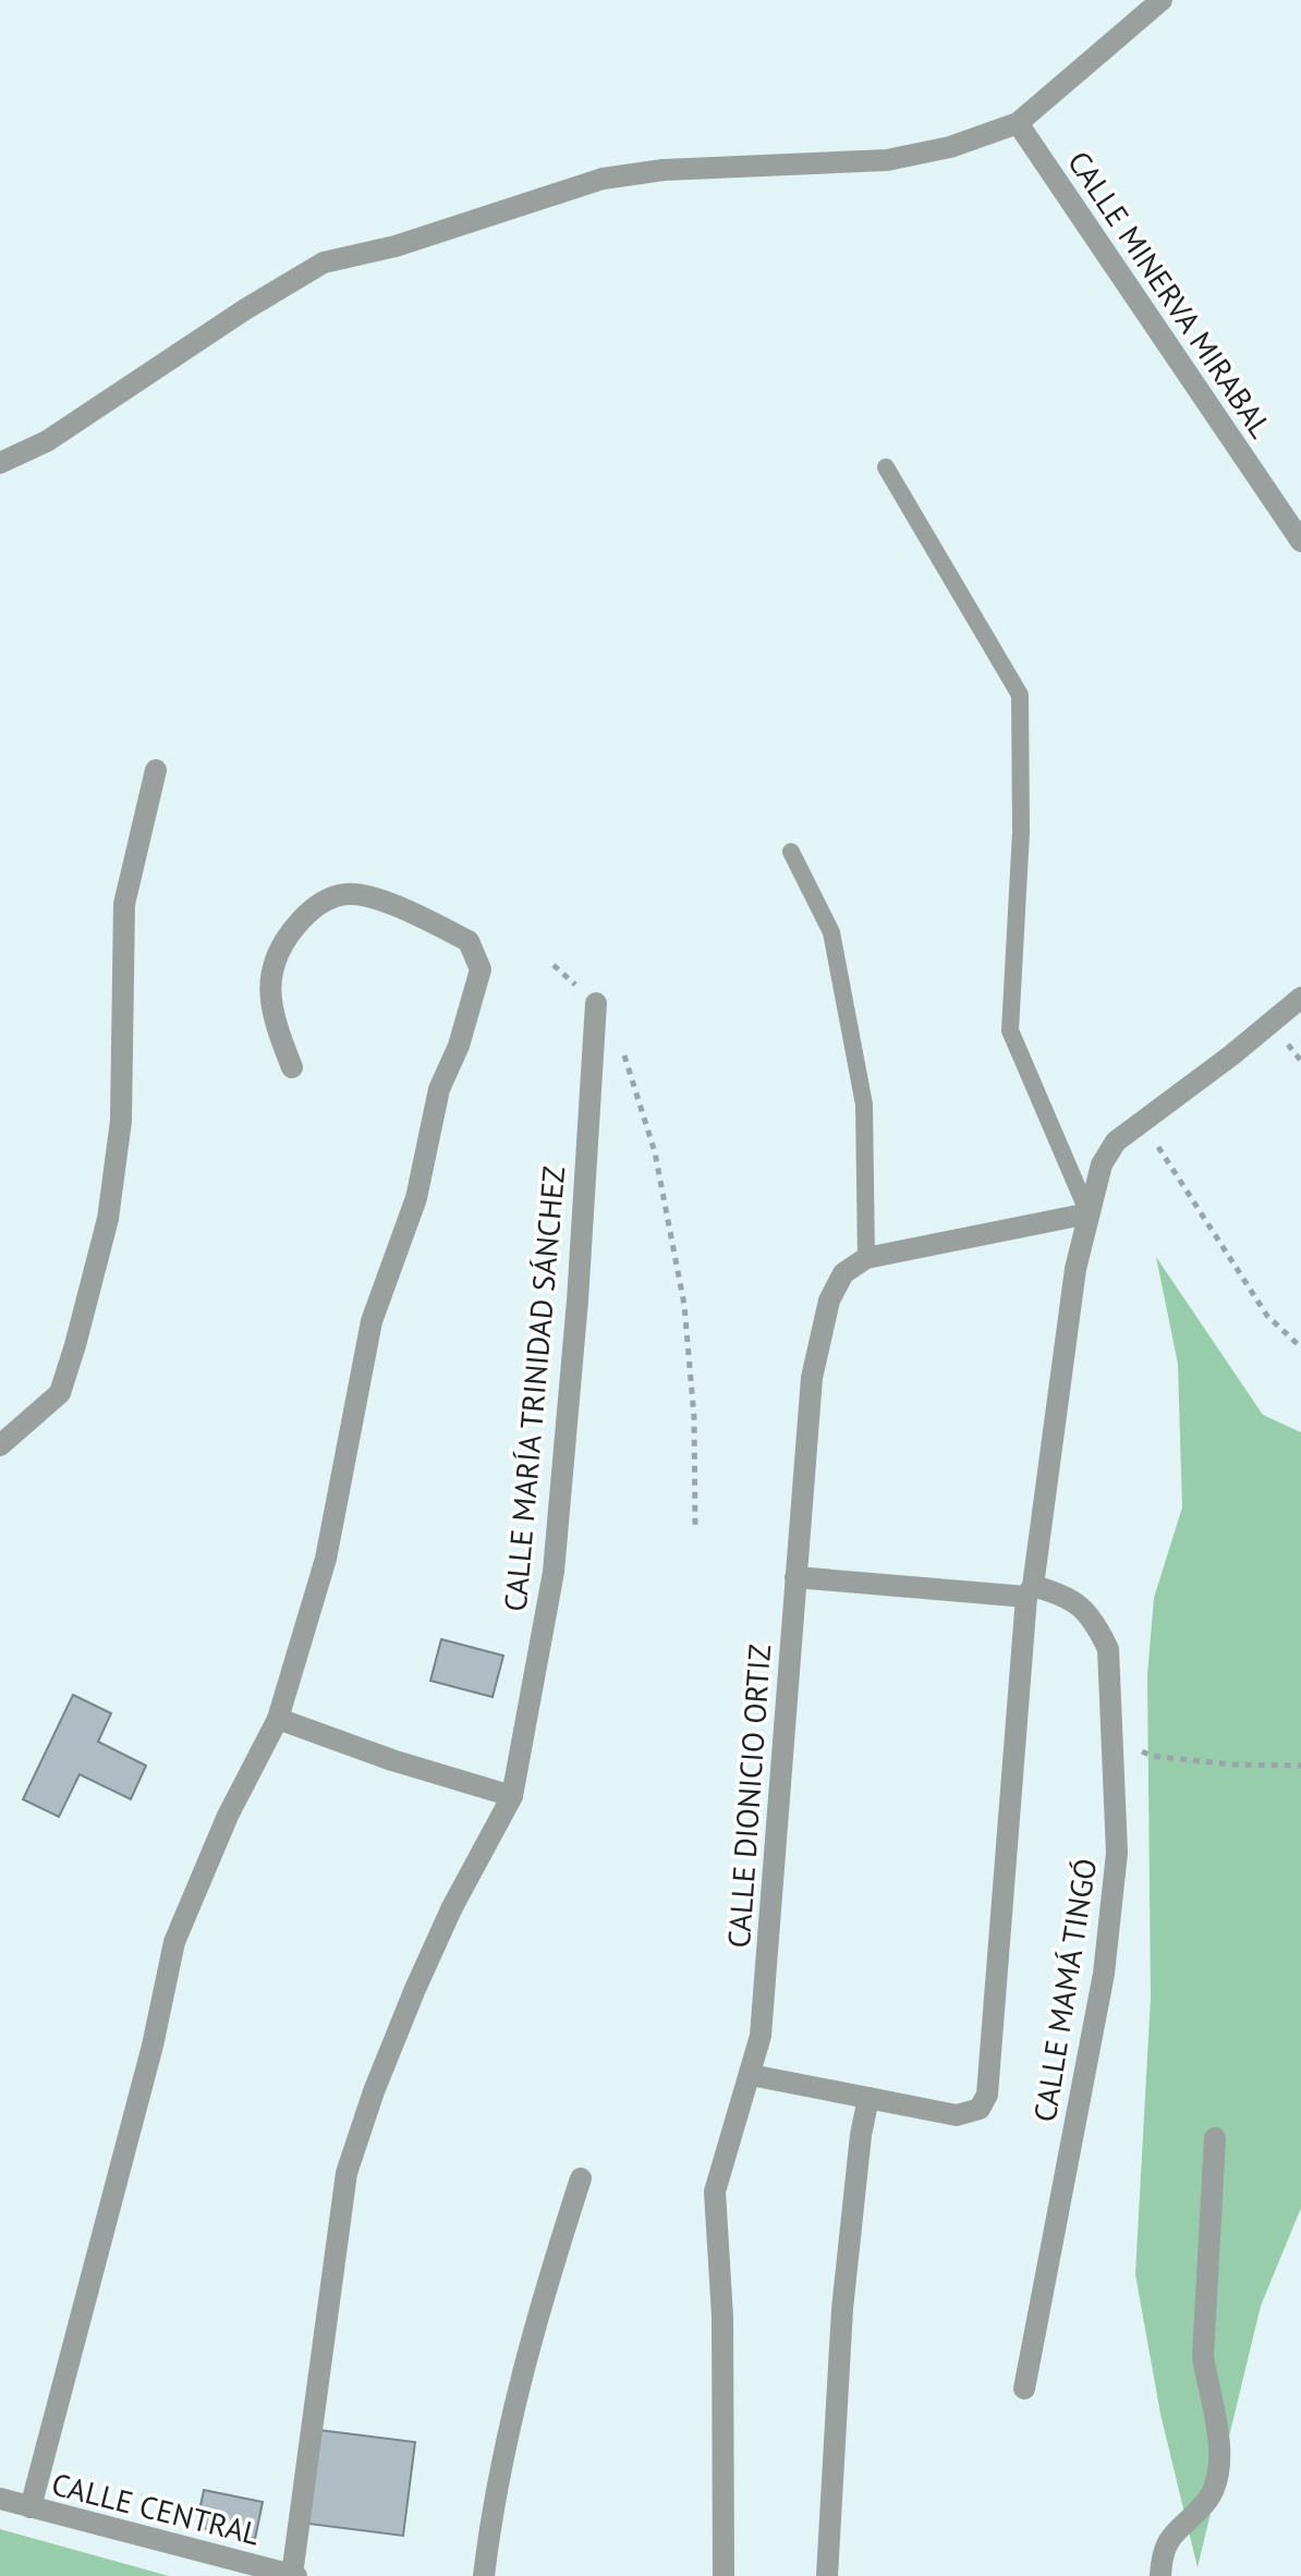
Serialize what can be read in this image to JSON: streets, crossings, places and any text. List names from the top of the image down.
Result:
{
  "streets": {
    "street": [
      "CALLE MINERVA MIRABAL",
      "CALLE MARÍA TRINIDAD SÁNCHEZ",
      "CALLE DIONICIO ORTIZ",
      "CALLE MAMÁ TINGÓ",
      "CALLE CENTRAL"
    ]
  },
  "crossings": [
    ["CALLE MARÍA TRINIDAD SÁNCHEZ", "CALLE CENTRAL"],
    ["CALLE DIONICIO ORTIZ", "CALLE MAMÁ TINGÓ"]
  ]
}
